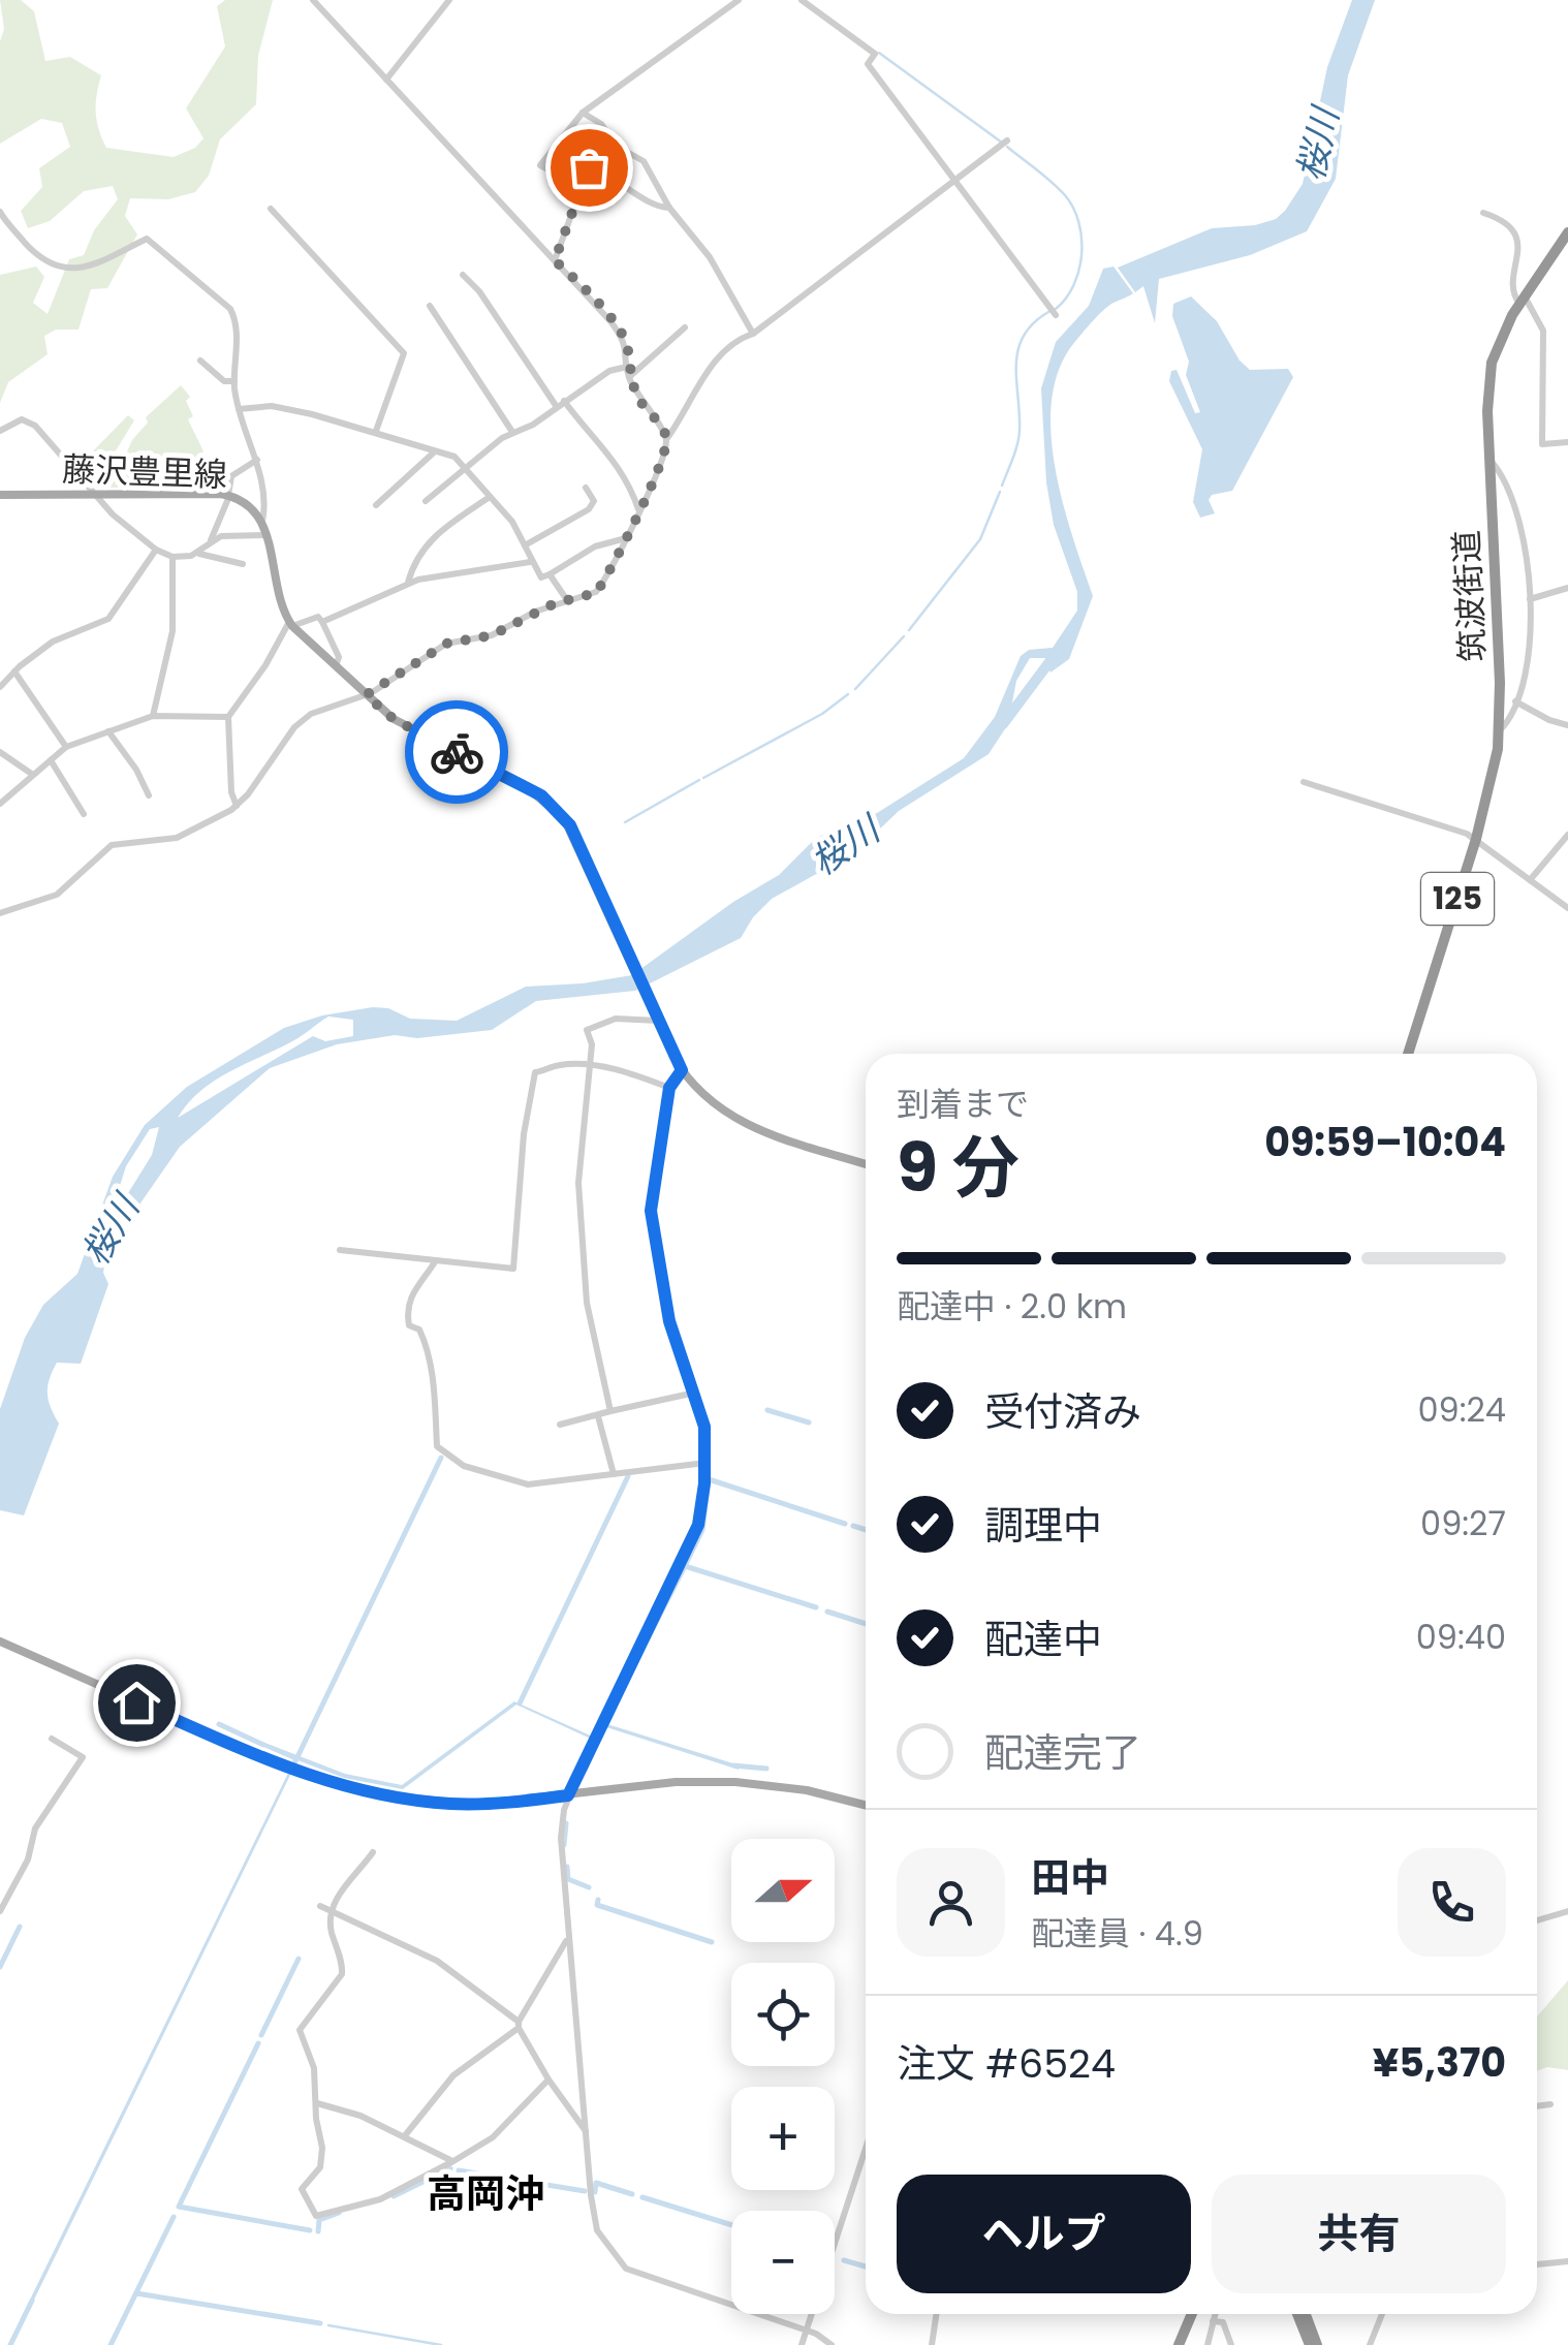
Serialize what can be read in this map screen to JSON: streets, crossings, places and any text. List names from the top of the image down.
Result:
{
  "streets": {
    "highway": ["筑波街道", "125"],
    "main road": ["藤沢豊里線"]
  },
  "districts": ["高岡沖"],
  "water": ["桜川"],
  "north": "right",
  "page": {
    "heading": ["9 分", "到着まで", "09:59–10:04"],
    "panel": [
      "田中",
      "配達員 · 4.9",
      "注文 #6524",
      "¥5,370"
    ],
    "bar": "配達中 · 2.0 km",
    "list": [
      ["受付済み", "09:24"],
      ["調理中", "09:27"],
      ["配達中", "09:40"],
      "配達完了"
    ],
    "map_buttons": ["+", "−"],
    "buttons": ["ヘルプ", "共有"]
  }
}
